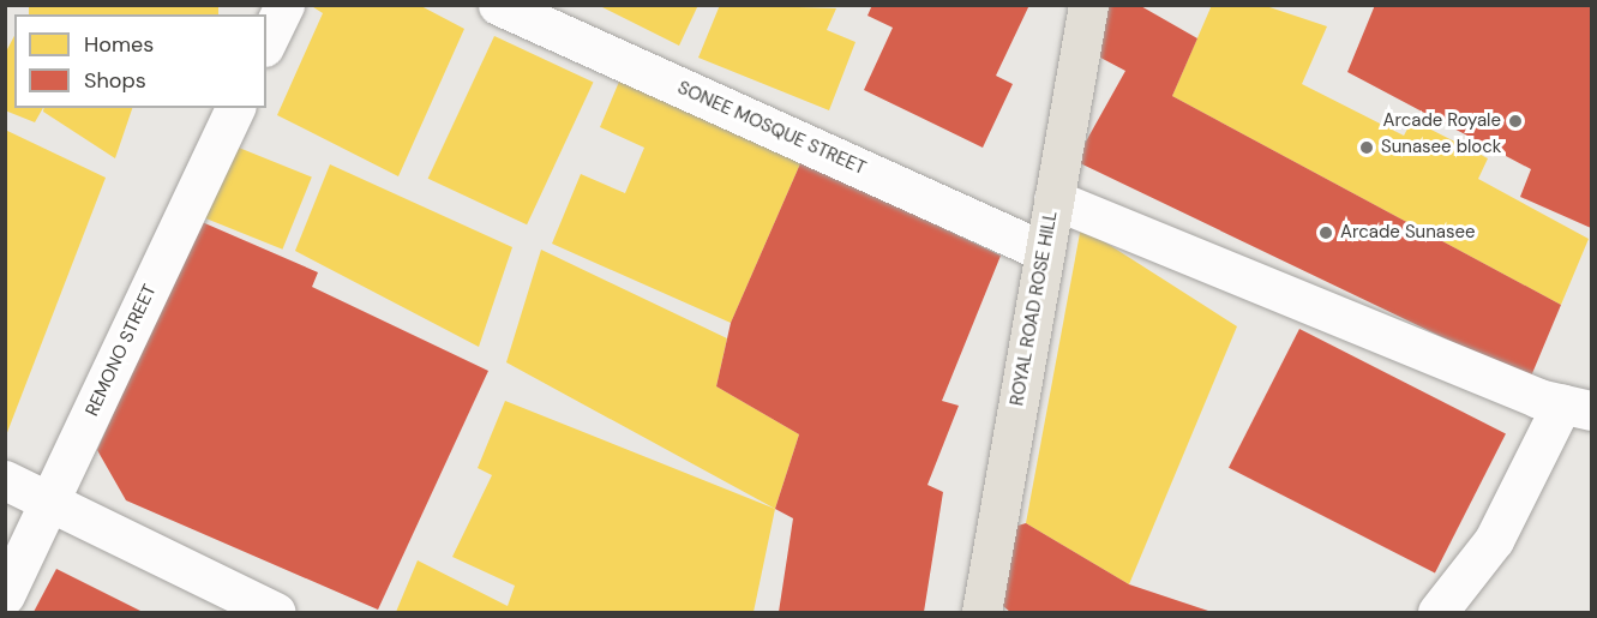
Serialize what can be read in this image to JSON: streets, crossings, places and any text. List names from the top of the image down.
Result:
{
  "streets": {
    "main road": ["ROYAL ROAD ROSE HILL"],
    "street": ["SONEE MOSQUE STREET", "REMONO STREET"]
  },
  "crossings": [
    ["SONEE MOSQUE STREET", "ROYAL ROAD ROSE HILL"]
  ],
  "places": ["Arcade Royale", "Sunasee block", "Arcade Sunasee"],
  "legend": ["Homes", "Shops"]
}
